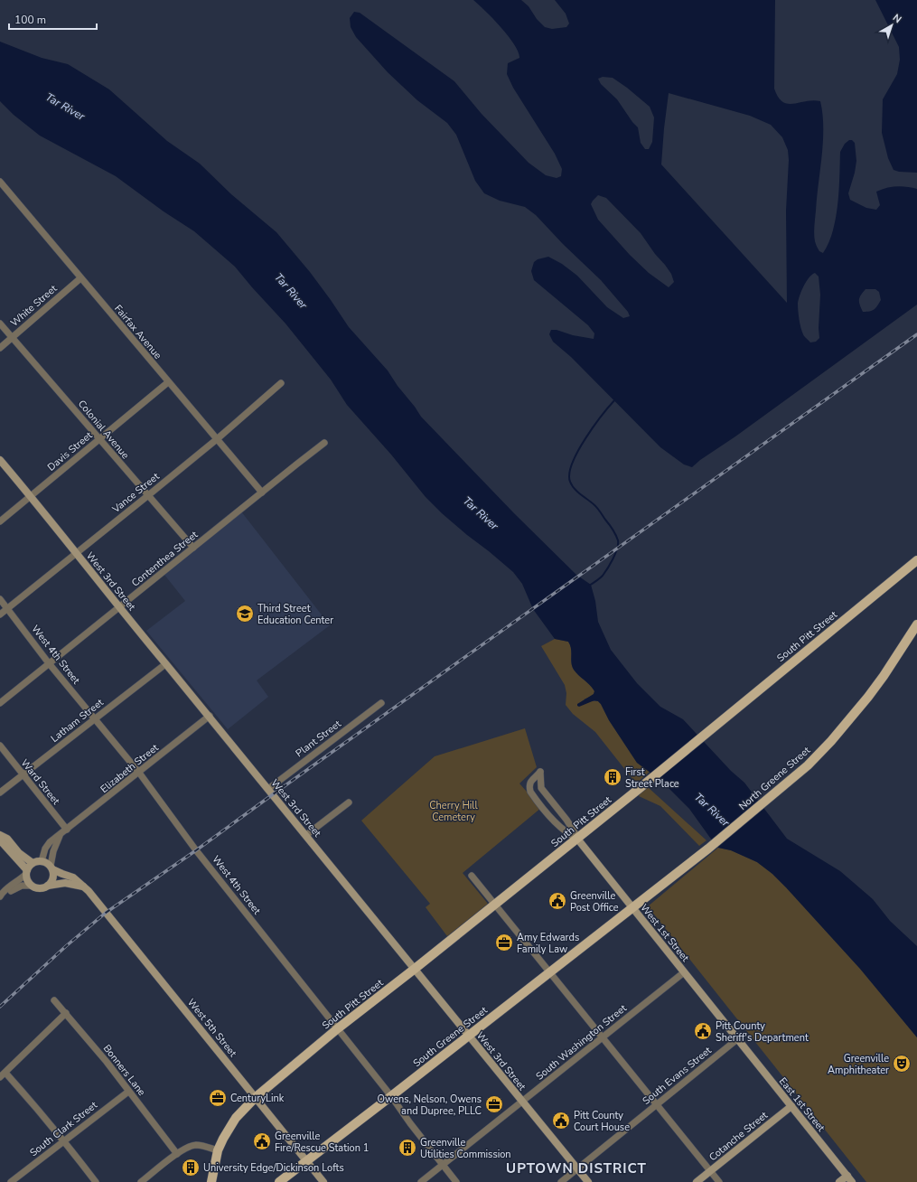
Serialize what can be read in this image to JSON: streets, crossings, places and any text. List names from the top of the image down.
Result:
{
  "streets": {
    "main road": ["South Pitt Street", "North Greene Street", "South Greene Street"],
    "street": [
      "White Street",
      "Fairfax Avenue",
      "Colonial Avenue",
      "Davis Street",
      "Vance Street",
      "Contenthea Street",
      "West 3rd Street",
      "West 4th Street",
      "Latham Street",
      "Plant Street",
      "Elizabeth Street",
      "Ward Street",
      "West 1st Street",
      "West 5th Street",
      "South Washington Street",
      "Bonners Lane",
      "South Evans Street",
      "East 1st Street",
      "South Clark Street",
      "Cotanche Street"
    ]
  },
  "crossings": [
    ["White Street", "Fairfax Avenue"],
    ["White Street", "Colonial Avenue"],
    ["Fairfax Avenue", "Davis Street"],
    ["Fairfax Avenue", "Vance Street"],
    ["Fairfax Avenue", "Contenthea Street"],
    ["Colonial Avenue", "Davis Street"],
    ["Colonial Avenue", "Vance Street"],
    ["Colonial Avenue", "Contenthea Street"],
    ["Davis Street", "West 3rd Street"],
    ["Vance Street", "West 3rd Street"],
    ["Vance Street", "West 4th Street"],
    ["Contenthea Street", "West 3rd Street"],
    ["Contenthea Street", "West 4th Street"],
    ["West 3rd Street", "South Pitt Street"],
    ["West 3rd Street", "Latham Street"],
    ["West 3rd Street", "Plant Street"],
    ["West 3rd Street", "Elizabeth Street"],
    ["West 3rd Street", "South Greene Street"],
    ["West 3rd Street", "South Washington Street"],
    ["West 3rd Street", "South Evans Street"],
    ["South Pitt Street", "West 4th Street"],
    ["South Pitt Street", "West 1st Street"],
    ["South Pitt Street", "West 5th Street"],
    ["West 4th Street", "Latham Street"],
    ["West 4th Street", "Elizabeth Street"],
    ["West 4th Street", "South Greene Street"],
    ["West 4th Street", "South Washington Street"],
    ["Latham Street", "Ward Street"],
    ["Elizabeth Street", "Ward Street"],
    ["Elizabeth Street", "West 5th Street"],
    ["North Greene Street", "West 1st Street"],
    ["North Greene Street", "South Greene Street"],
    ["West 1st Street", "South Greene Street"],
    ["West 1st Street", "South Washington Street"],
    ["West 1st Street", "South Evans Street"],
    ["West 1st Street", "East 1st Street"],
    ["West 5th Street", "South Greene Street"],
    ["Bonners Lane", "South Clark Street"],
    ["South Evans Street", "East 1st Street"],
    ["East 1st Street", "Cotanche Street"]
  ],
  "districts": ["UPTOWN DISTRICT"],
  "water": ["Tar River"],
  "parks": ["Cherry Hill Cemetery"],
  "places": {
    "school or university": ["Third Street Education Center"],
    "building": ["First Street Place", "Greenville Utilities Commission", "University Edge/Dickinson Lofts"],
    "public building": [
      "Greenville Post Office",
      "Pitt County Sheriff's Department",
      "Pitt County Court House",
      "Greenville Fire/Rescue Station 1"
    ],
    "office": ["Amy Edwards Family Law", "CenturyLink", "Owens, Nelson, Owens and Dupree, PLLC"],
    "theatre": ["Greenville Amphitheater"]
  },
  "scale_bar": "100 m",
  "north": "top right"
}
